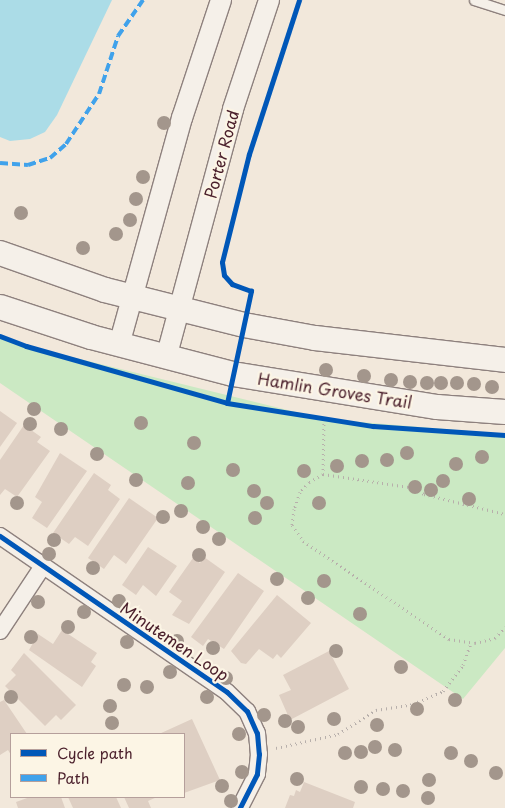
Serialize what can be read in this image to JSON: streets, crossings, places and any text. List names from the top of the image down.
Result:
{
  "streets": {
    "main road": ["Hamlin Groves Trail"],
    "street": ["Porter Road", "Minutemen Loop"]
  },
  "crossings": [
    ["Porter Road", "Hamlin Groves Trail"]
  ],
  "legend": ["Cycle path", "Path"]
}
